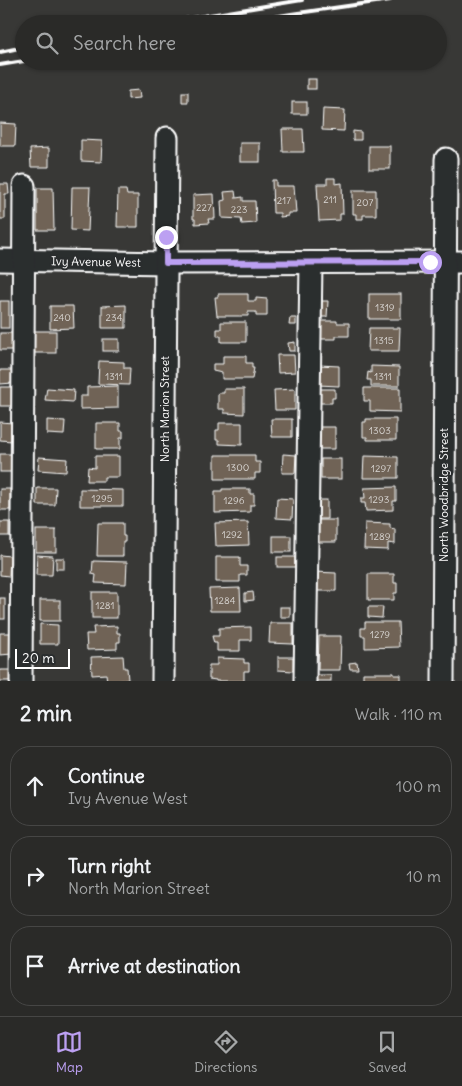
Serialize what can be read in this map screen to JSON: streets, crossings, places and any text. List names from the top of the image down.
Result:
{
  "streets": {
    "street": ["Ivy Avenue West", "North Marion Street", "North Woodbridge Street"]
  },
  "crossings": [
    ["Ivy Avenue West", "North Marion Street"],
    ["Ivy Avenue West", "North Woodbridge Street"]
  ],
  "house_numbers": [
    "211",
    "217",
    "207",
    "227",
    "223",
    "1319",
    "240",
    "234",
    "1315",
    "1311",
    "1311",
    "1303",
    "1300",
    "1297",
    "1295",
    "1293",
    "1296",
    "1292",
    "1289",
    "1284",
    "1281",
    "1279"
  ],
  "scale_bar": "20 m",
  "page": {
    "search": "Search here",
    "scale": "20 m",
    "heading": ["2 min", "Walk · 110 m"],
    "list": [
      ["Continue", "Ivy Avenue West", "100 m"],
      ["Turn right", "North Marion Street", "10 m"],
      "Arrive at destination"
    ],
    "nav": ["Map", "Directions", "Saved"]
  }
}
